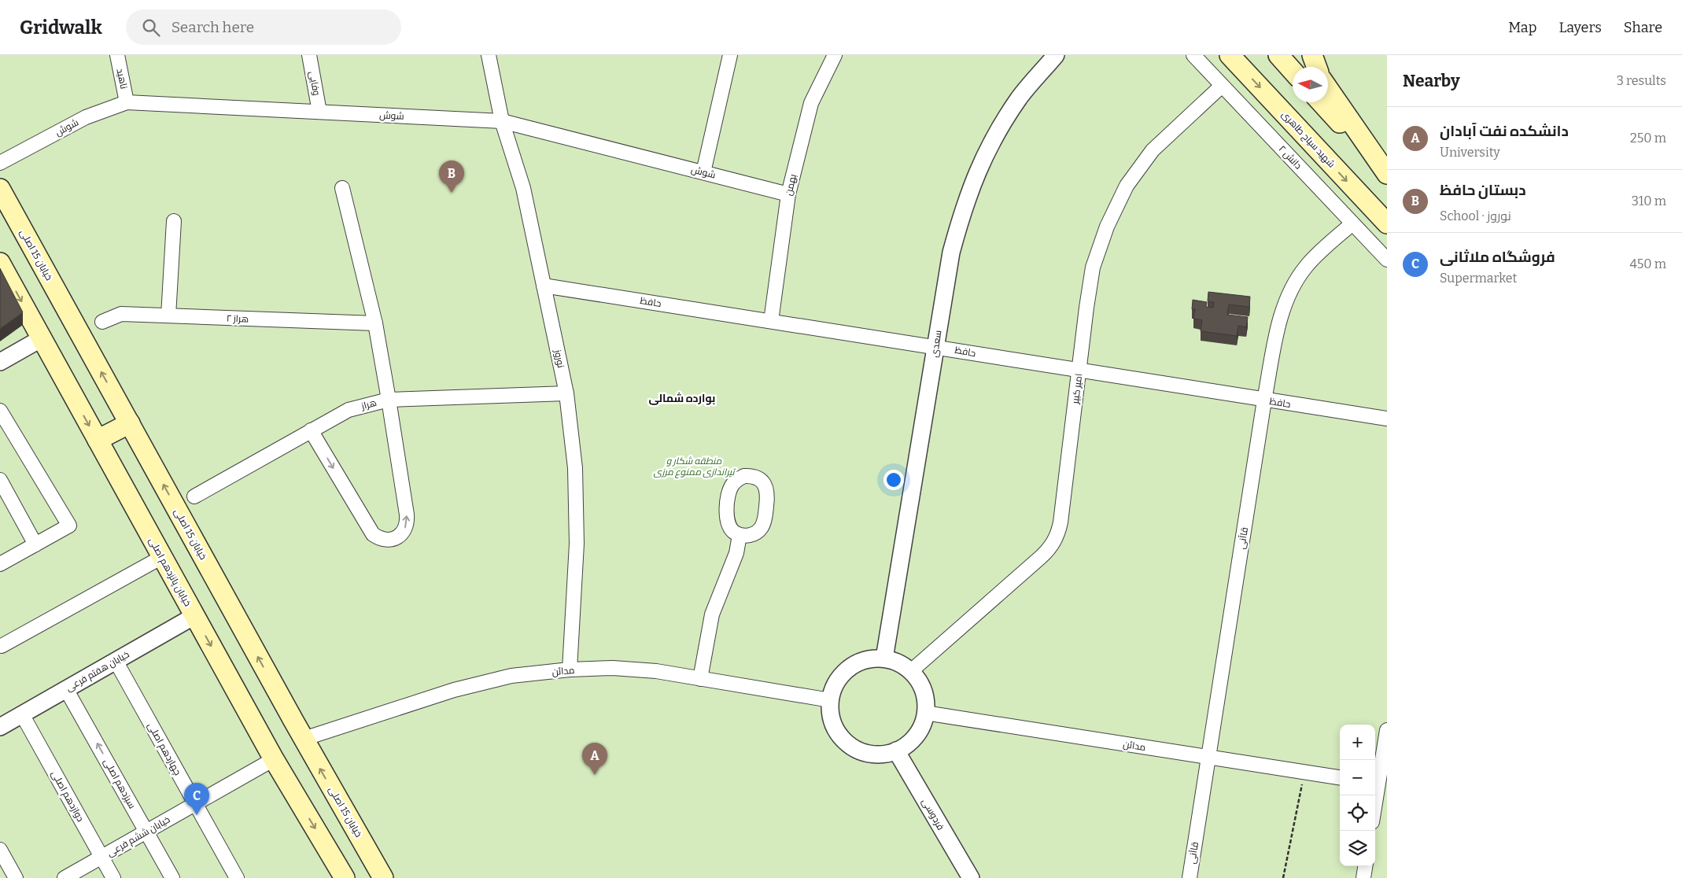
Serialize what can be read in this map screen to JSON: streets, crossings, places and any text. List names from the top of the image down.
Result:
{
  "streets": {
    "main road": ["شهید سیاح طاهری", "خیابان 15 اصلی", "خیابان پانزدهم اصلی"],
    "street": [
      "ناهید",
      "وفایی",
      "شوش",
      "دانش ۲",
      "بهمن",
      "حافظ",
      "هراز ۲",
      "سعدی",
      "نوروز",
      "امیر کبیر",
      "هراز",
      "قاآنی",
      "خیابان هفتم فرعی",
      "مدائن",
      "چهاردهم اصلی",
      "سیزدهم اصلی",
      "دوازدهم اصلی",
      "فردوسی",
      "خیابان ششم فرعی"
    ]
  },
  "crossings": [
    ["ناهید", "شوش"],
    ["وفایی", "شوش"],
    ["شوش", "بهمن"],
    ["شوش", "نوروز"],
    ["دانش ۲", "امیر کبیر"],
    ["دانش ۲", "قاآنی"],
    ["بهمن", "حافظ"],
    ["خیابان 15 اصلی", "مدائن"],
    ["حافظ", "سعدی"],
    ["حافظ", "نوروز"],
    ["حافظ", "امیر کبیر"],
    ["حافظ", "قاآنی"],
    ["سعدی", "امیر کبیر"],
    ["سعدی", "مدائن"],
    ["سعدی", "فردوسی"],
    ["نوروز", "هراز"],
    ["نوروز", "مدائن"],
    ["امیر کبیر", "مدائن"],
    ["امیر کبیر", "فردوسی"],
    ["قاآنی", "مدائن"],
    ["خیابان پانزدهم اصلی", "خیابان هفتم فرعی"],
    ["خیابان پانزدهم اصلی", "خیابان ششم فرعی"],
    ["خیابان هفتم فرعی", "چهاردهم اصلی"],
    ["خیابان هفتم فرعی", "سیزدهم اصلی"],
    ["خیابان هفتم فرعی", "دوازدهم اصلی"],
    ["مدائن", "فردوسی"],
    ["چهاردهم اصلی", "خیابان ششم فرعی"],
    ["سیزدهم اصلی", "خیابان ششم فرعی"],
    ["دوازدهم اصلی", "خیابان ششم فرعی"]
  ],
  "one_way": ["خیابان 15 اصلی", "خیابان پانزدهم اصلی", "سیزدهم اصلی"],
  "districts": ["بوارده شمالی"],
  "parks": ["منطقه شکار و تیراندازی ممنوع مرزی"],
  "north": "left",
  "page": {
    "header": "Gridwalk",
    "search": "Search here",
    "nav": ["Map", "Layers", "Share"],
    "heading": ["Nearby", "3 results"],
    "list": [
      {
        "mark": "A",
        "name": "دانشکده نفت آبادان",
        "note": "University",
        "value": "250 m"
      },
      {
        "mark": "B",
        "name": "دبستان حافظ",
        "note": "School · نوروز",
        "value": "310 m"
      },
      {
        "mark": "C",
        "name": "فروشگاه ملاثانی",
        "note": "Supermarket",
        "value": "450 m"
      }
    ],
    "pins": ["B", "A", "C"],
    "map_buttons": ["+", "−"]
  }
}
